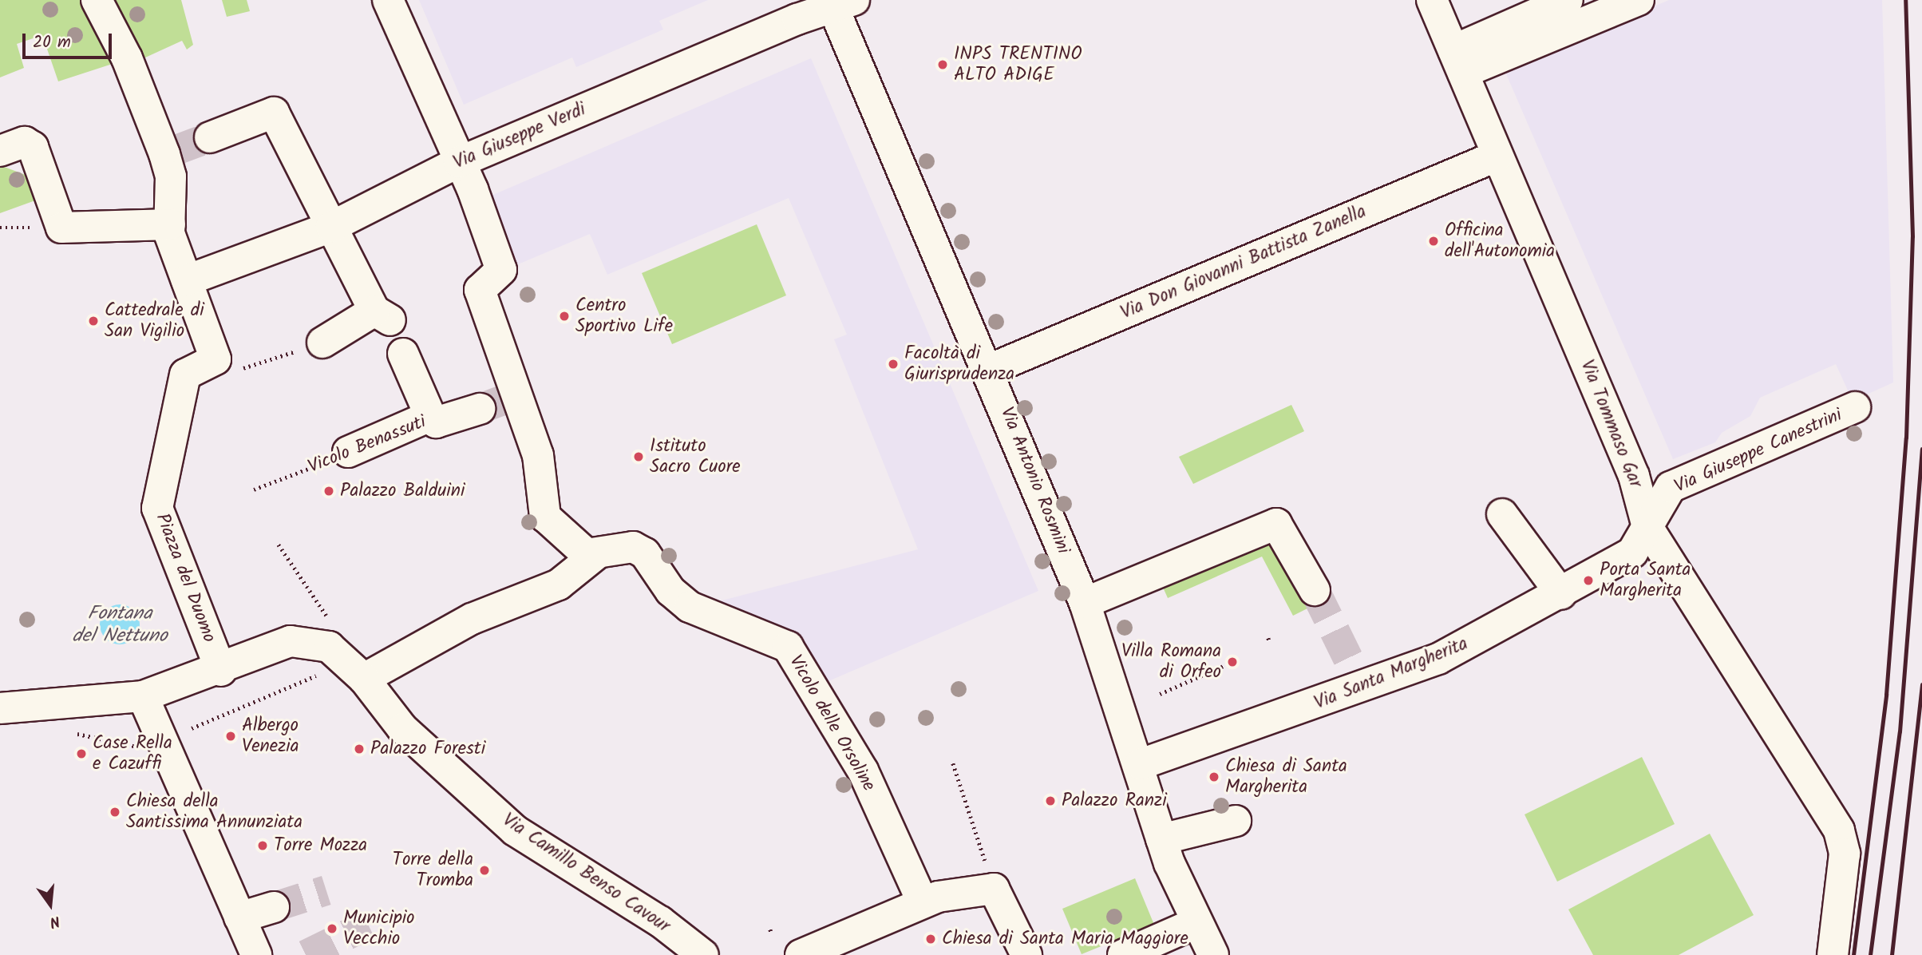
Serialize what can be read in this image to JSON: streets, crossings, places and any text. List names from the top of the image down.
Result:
{
  "streets": {
    "street": [
      "Via Giuseppe Verdi",
      "Via Don Giovanni Battista Zanella",
      "Via Tommaso Gar",
      "Vicolo Benassuti",
      "Via Giuseppe Canestrini",
      "Via Antonio Rosmini",
      "Piazza del Duomo",
      "Via Santa Margherita",
      "Vicolo delle Orsoline",
      "Via Camillo Benso Cavour"
    ]
  },
  "crossings": [
    ["Via Giuseppe Verdi", "Via Antonio Rosmini"],
    ["Via Giuseppe Verdi", "Piazza del Duomo"],
    ["Via Don Giovanni Battista Zanella", "Via Tommaso Gar"],
    ["Via Don Giovanni Battista Zanella", "Via Antonio Rosmini"],
    ["Via Tommaso Gar", "Via Giuseppe Canestrini"],
    ["Via Tommaso Gar", "Via Santa Margherita"],
    ["Via Giuseppe Canestrini", "Via Santa Margherita"],
    ["Via Antonio Rosmini", "Via Santa Margherita"]
  ],
  "water": ["Fontana del Nettuno"],
  "places": [
    "INPS TRENTINO ALTO ADIGE",
    "Officina dell'Autonomia",
    "Centro Sportivo Life",
    "Cattedrale di San Vigilio",
    "Facoltà di Giurisprudenza",
    "Istituto Sacro Cuore",
    "Palazzo Balduini",
    "Porta Santa Margherita",
    "Villa Romana di Orfeo",
    "Albergo Venezia",
    "Palazzo Foresti",
    "Case Rella e Cazuffi",
    "Chiesa di Santa Margherita",
    "Palazzo Ranzi",
    "Chiesa della Santissima Annunziata",
    "Torre Mozza",
    "Torre della Tromba",
    "Municipio Vecchio",
    "Chiesa di Santa Maria Maggiore"
  ],
  "scale_bar": "20 m",
  "north": "bottom"
}
